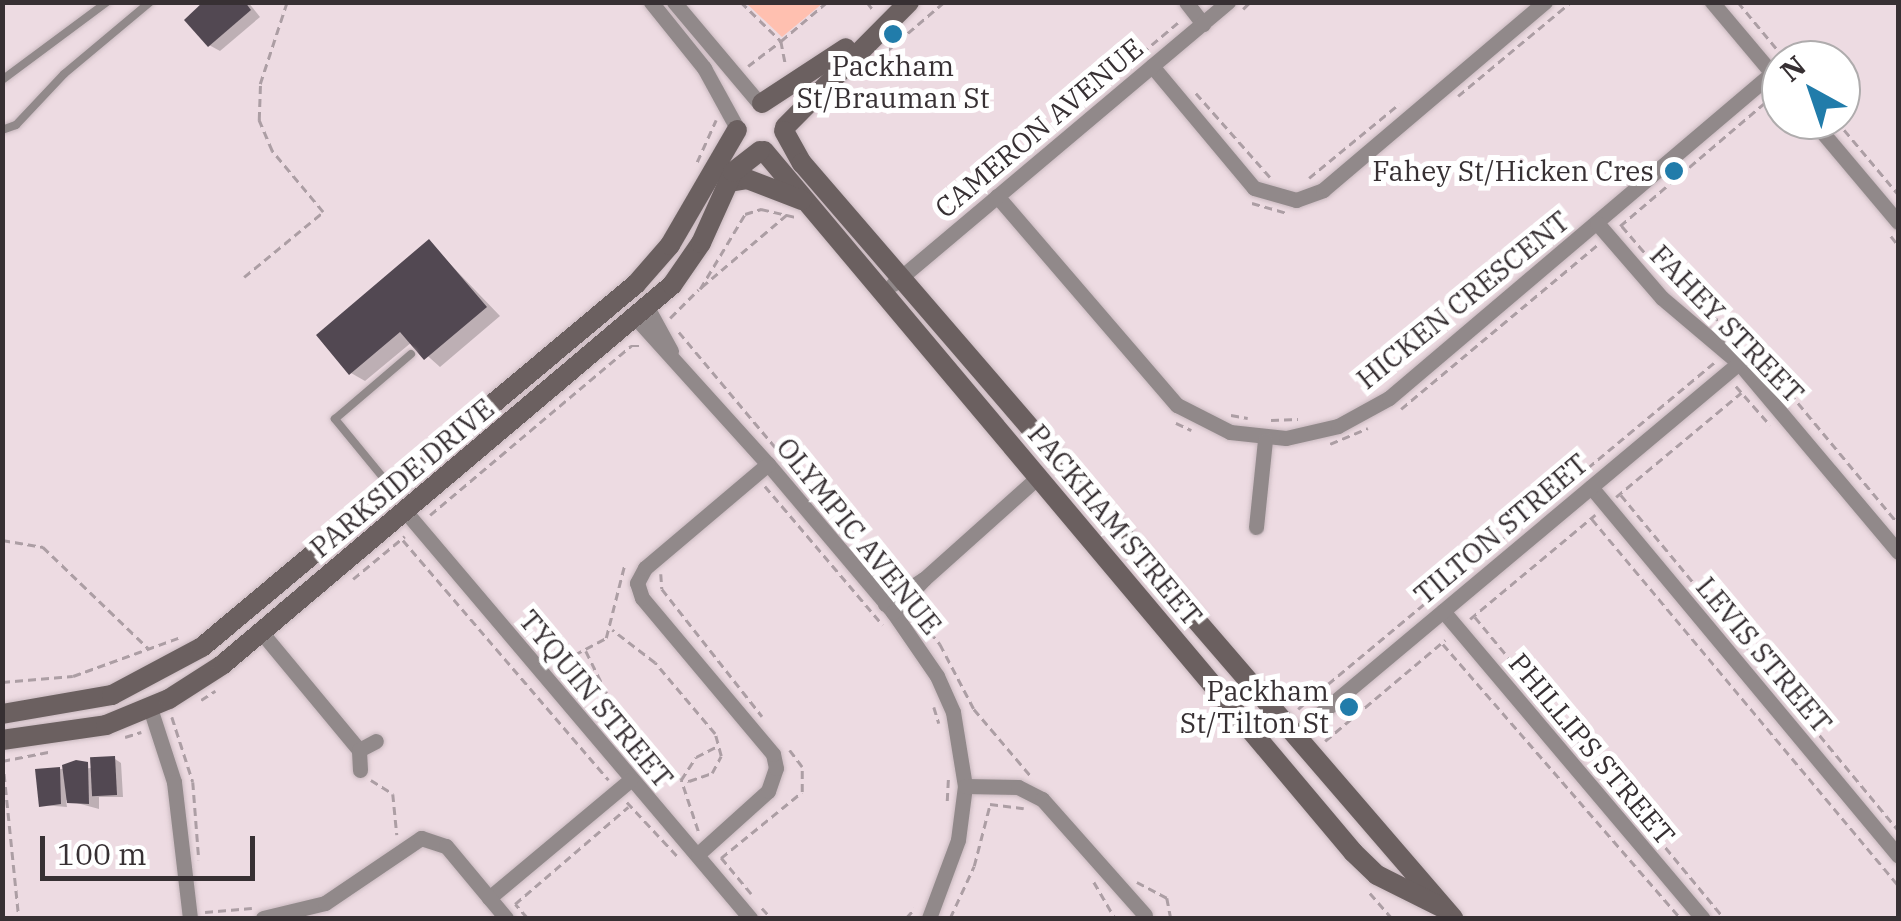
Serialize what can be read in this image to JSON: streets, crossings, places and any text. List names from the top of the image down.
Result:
{
  "streets": {
    "street": [
      "CAMERON AVENUE",
      "HICKEN CRESCENT",
      "FAHEY STREET",
      "PARKSIDE DRIVE",
      "PACKHAM STREET",
      "TILTON STREET",
      "OLYMPIC AVENUE",
      "LEVIS STREET",
      "TYQUIN STREET",
      "PHILLIPS STREET"
    ]
  },
  "crossings": [
    ["CAMERON AVENUE", "HICKEN CRESCENT"],
    ["CAMERON AVENUE", "PACKHAM STREET"],
    ["HICKEN CRESCENT", "FAHEY STREET"],
    ["FAHEY STREET", "TILTON STREET"],
    ["PARKSIDE DRIVE", "PACKHAM STREET"],
    ["PARKSIDE DRIVE", "OLYMPIC AVENUE"],
    ["PARKSIDE DRIVE", "TYQUIN STREET"],
    ["PACKHAM STREET", "TILTON STREET"],
    ["TILTON STREET", "LEVIS STREET"],
    ["TILTON STREET", "PHILLIPS STREET"]
  ],
  "places": ["Packham St/Brauman St", "Fahey St/Hicken Cres", "Packham St/Tilton St"],
  "scale_bar": "100 m",
  "north": "top left"
}
